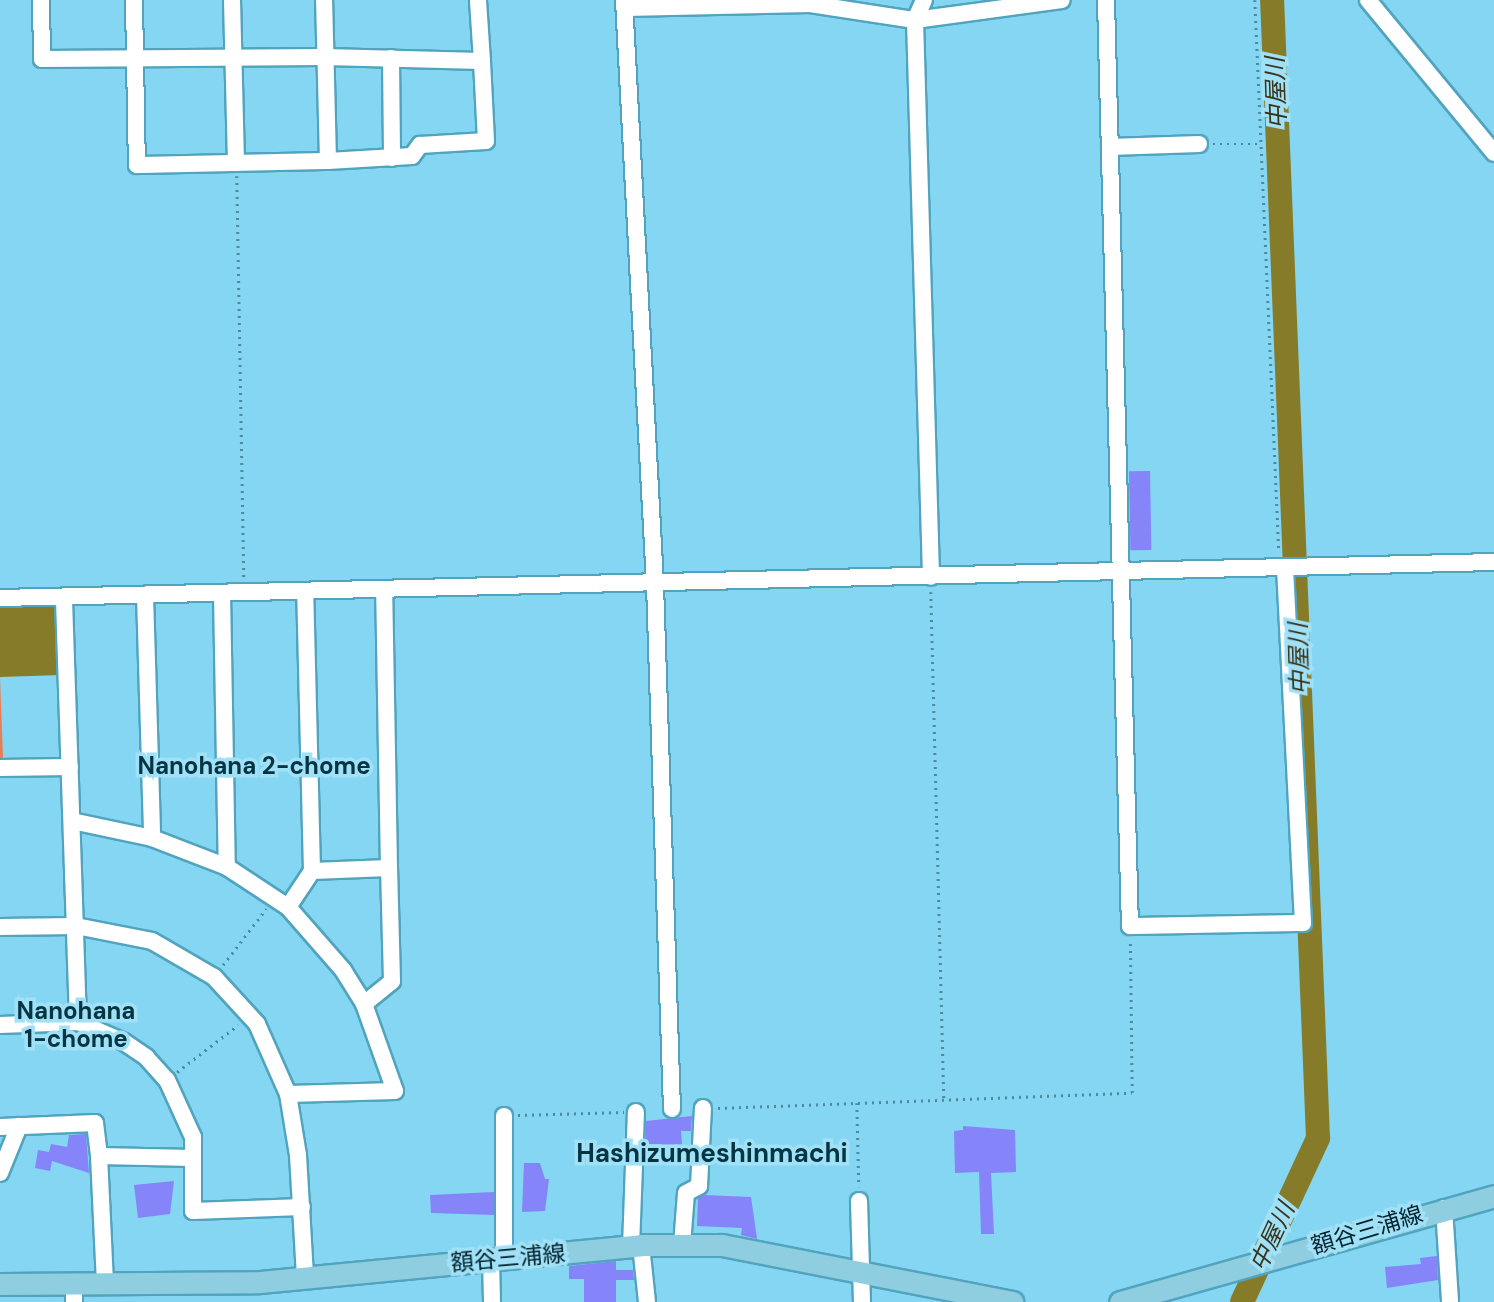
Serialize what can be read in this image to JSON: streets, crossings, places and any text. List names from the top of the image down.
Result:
{
  "streets": {
    "main road": ["額谷三浦線"]
  },
  "districts": ["Nanohana 2-chome", "Nanohana 1-chome", "Hashizumeshinmachi"],
  "water": ["中屋川"]
}
